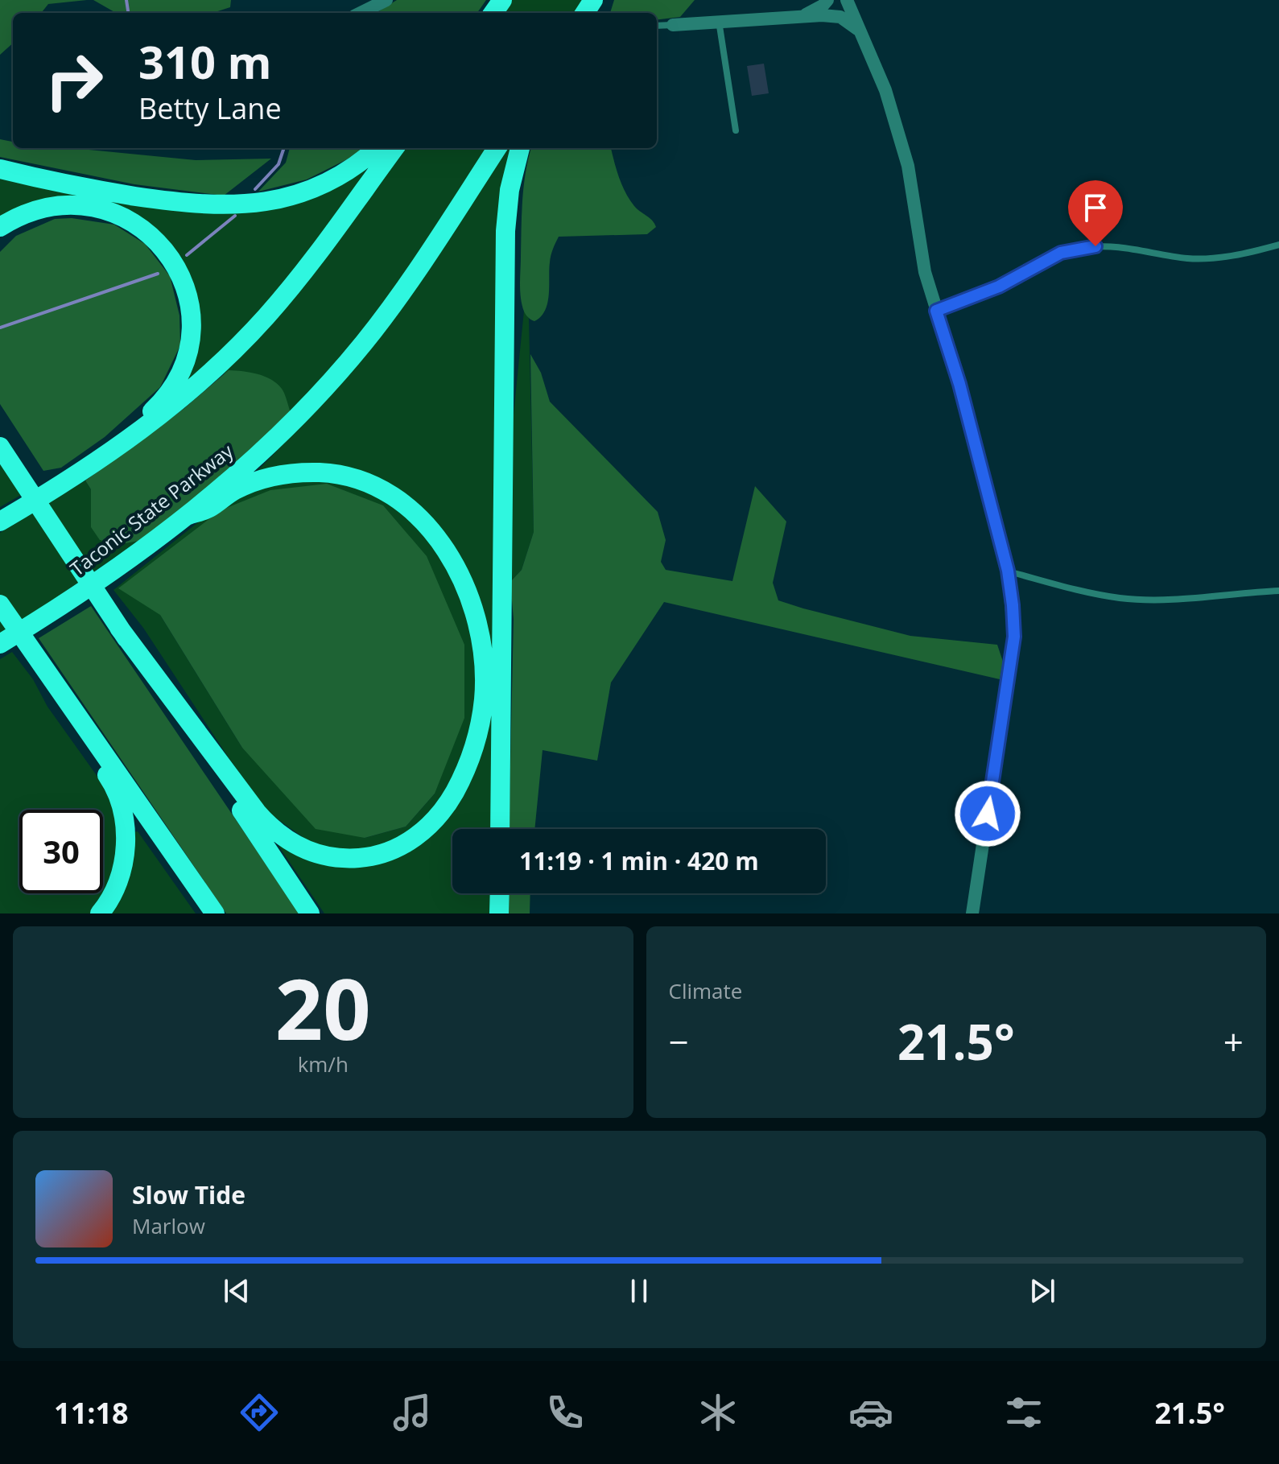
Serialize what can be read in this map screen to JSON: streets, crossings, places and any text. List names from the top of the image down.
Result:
{
  "streets": {
    "highway": ["Taconic State Parkway"]
  },
  "page": {
    "turn": ["310 m", "Betty Lane"],
    "limit": "30",
    "trip": "11:19 · 1 min · 420 m",
    "tile": [
      ["20", "km/h"],
      "Climate"
    ],
    "heat": ["−", "21.5°", "+"],
    "song": ["Slow Tide", "Marlow"],
    "tabs": ["11:18", "21.5°"]
  }
}
